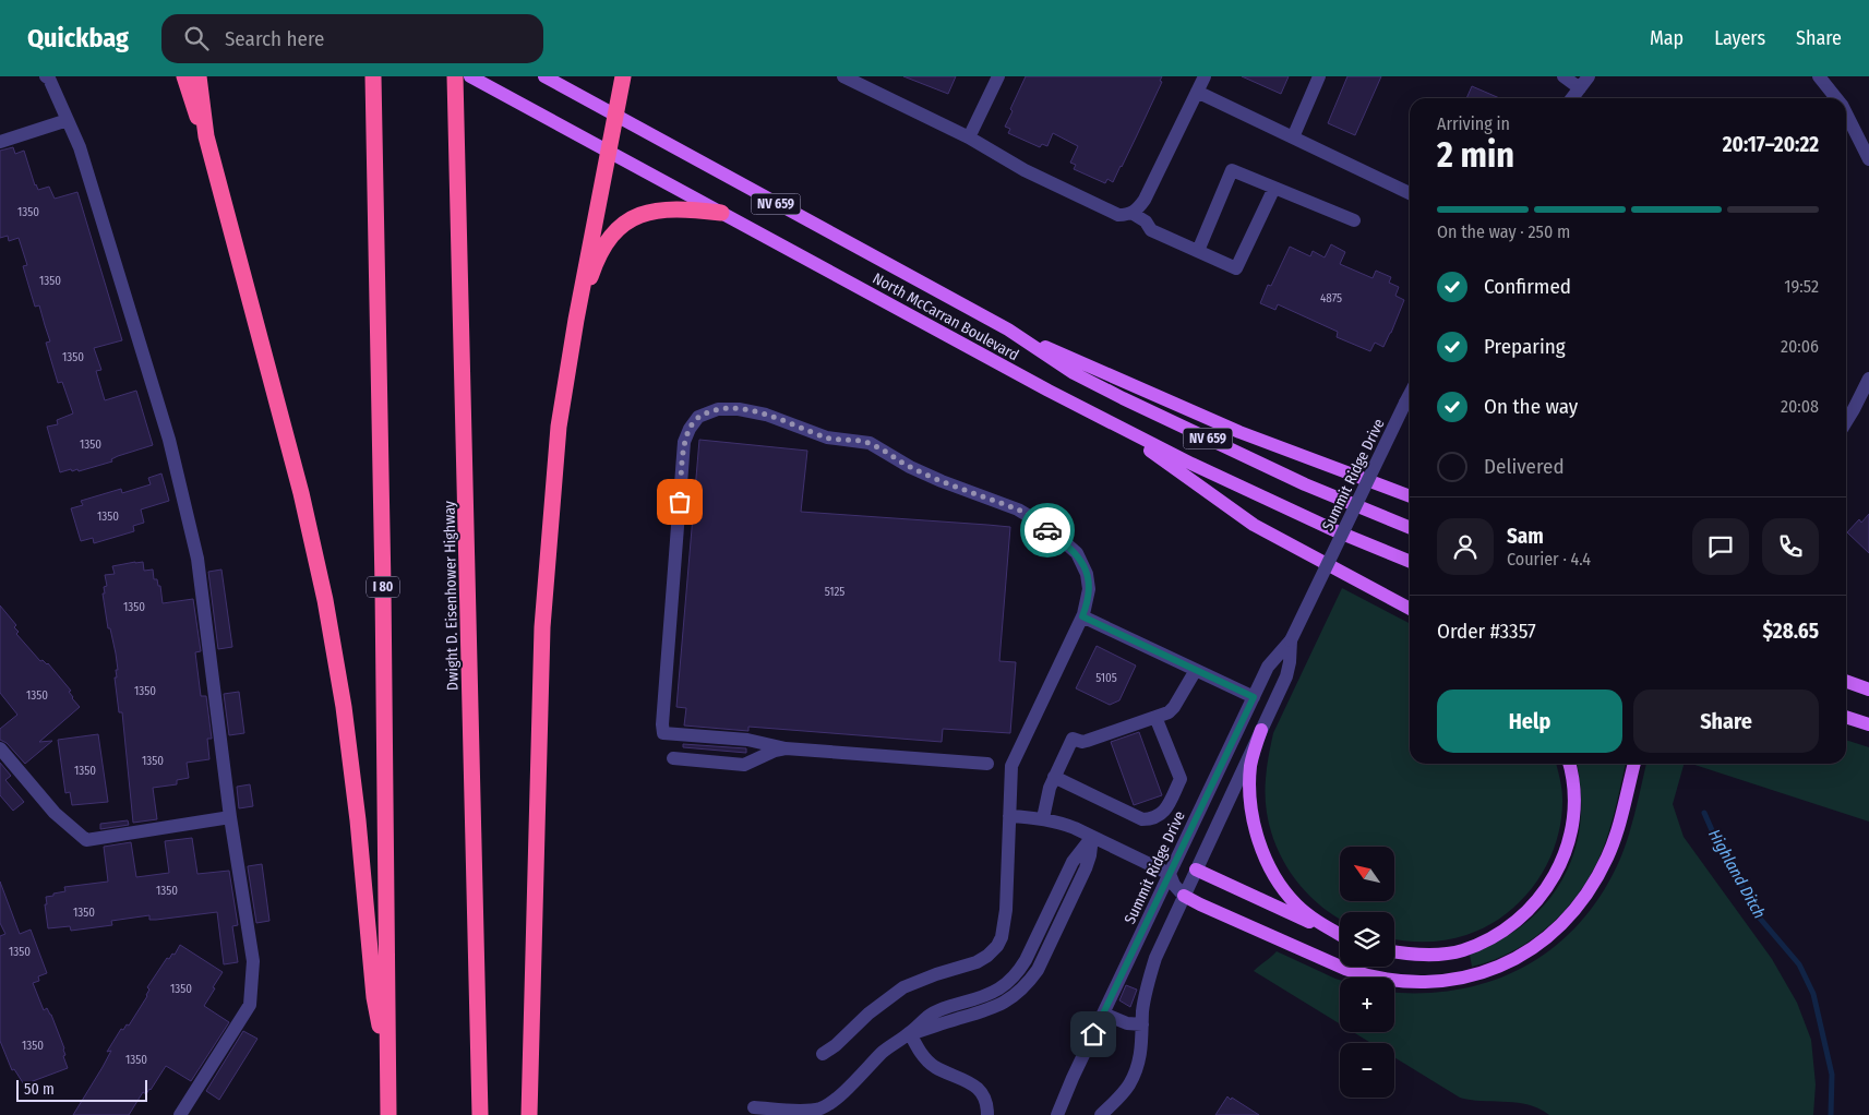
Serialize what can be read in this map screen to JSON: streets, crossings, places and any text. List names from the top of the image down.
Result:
{
  "streets": {
    "highway": ["I 80", "Dwight D. Eisenhower Highway"],
    "main road": ["NV 659", "North McCarran Boulevard"],
    "street": ["Summit Ridge Drive"]
  },
  "water": ["Highland Ditch"],
  "house_numbers": [
    "1350",
    "1350",
    "4875",
    "1350",
    "1350",
    "1350",
    "5125",
    "1350",
    "5105",
    "1350",
    "1350",
    "1350",
    "1350",
    "1350",
    "1350",
    "1350",
    "1350",
    "1350",
    "1350"
  ],
  "scale_bar": "50 m",
  "north": "top left",
  "page": {
    "header": "Quickbag",
    "search": "Search here",
    "nav": ["Map", "Layers", "Share"],
    "heading": ["2 min", "Arriving in", "20:17–20:22"],
    "panel": [
      "Sam",
      "Courier · 4.4",
      "Order #3357",
      "$28.65"
    ],
    "bar": "On the way · 250 m",
    "list": [
      ["Confirmed", "19:52"],
      ["Preparing", "20:06"],
      ["On the way", "20:08"],
      "Delivered"
    ],
    "buttons": ["Help", "Share"],
    "map_buttons": ["+", "−"],
    "scale": "50 m"
  }
}
